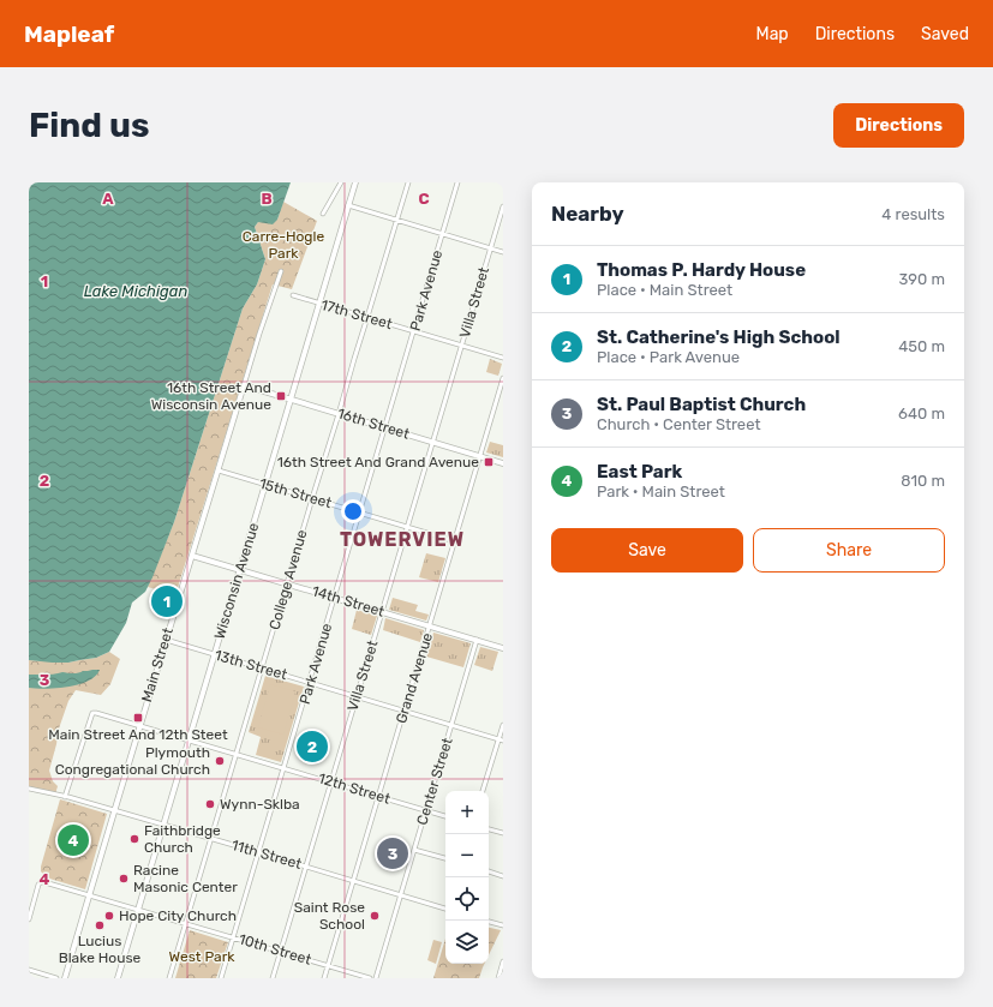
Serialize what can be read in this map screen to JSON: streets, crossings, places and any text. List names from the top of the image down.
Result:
{
  "streets": {
    "street": [
      "Park Avenue",
      "Villa Street",
      "17th Street",
      "16th Street",
      "15th Street",
      "College Avenue",
      "Wisconsin Avenue",
      "14th Street",
      "Main Street",
      "13th Street",
      "Grand Avenue",
      "Center Street",
      "12th Street",
      "11th Street",
      "10th Street"
    ]
  },
  "crossings": [
    ["Park Avenue", "17th Street"],
    ["Park Avenue", "16th Street"],
    ["Park Avenue", "15th Street"],
    ["Park Avenue", "14th Street"],
    ["Park Avenue", "13th Street"],
    ["Park Avenue", "12th Street"],
    ["Park Avenue", "11th Street"],
    ["Park Avenue", "10th Street"],
    ["Villa Street", "17th Street"],
    ["Villa Street", "16th Street"],
    ["Villa Street", "15th Street"],
    ["Villa Street", "14th Street"],
    ["Villa Street", "13th Street"],
    ["Villa Street", "12th Street"],
    ["Villa Street", "11th Street"],
    ["Villa Street", "10th Street"],
    ["17th Street", "College Avenue"],
    ["17th Street", "Wisconsin Avenue"],
    ["16th Street", "College Avenue"],
    ["16th Street", "Wisconsin Avenue"],
    ["16th Street", "Main Street"],
    ["16th Street", "Grand Avenue"],
    ["15th Street", "College Avenue"],
    ["15th Street", "Wisconsin Avenue"],
    ["15th Street", "Main Street"],
    ["15th Street", "Grand Avenue"],
    ["College Avenue", "14th Street"],
    ["College Avenue", "13th Street"],
    ["College Avenue", "12th Street"],
    ["College Avenue", "11th Street"],
    ["College Avenue", "10th Street"],
    ["Wisconsin Avenue", "14th Street"],
    ["Wisconsin Avenue", "13th Street"],
    ["Wisconsin Avenue", "12th Street"],
    ["Wisconsin Avenue", "11th Street"],
    ["Wisconsin Avenue", "10th Street"],
    ["14th Street", "Main Street"],
    ["14th Street", "Grand Avenue"],
    ["14th Street", "Center Street"],
    ["Main Street", "13th Street"],
    ["Main Street", "12th Street"],
    ["Main Street", "11th Street"],
    ["Main Street", "10th Street"],
    ["13th Street", "Grand Avenue"],
    ["13th Street", "Center Street"],
    ["Grand Avenue", "12th Street"],
    ["Grand Avenue", "11th Street"],
    ["Grand Avenue", "10th Street"],
    ["Center Street", "12th Street"],
    ["Center Street", "11th Street"],
    ["12th Street", "11th Street"]
  ],
  "districts": ["TOWERVIEW"],
  "water": ["Lake Michigan"],
  "parks": ["Carre-Hogle Park", "West Park"],
  "places": {
    "transit": ["16th Street And Wisconsin Avenue", "16th Street And Grand Avenue", "Main Street And 12th Steet"],
    "other": [
      "Plymouth Congregational Church",
      "Wynn-Sklba",
      "Faithbridge Church",
      "Racine Masonic Center",
      "Hope City Church",
      "Saint Rose School",
      "Lucius Blake House"
    ]
  },
  "page": {
    "header": "Mapleaf",
    "nav": ["Map", "Directions", "Saved"],
    "buttons": [
      "Directions",
      ["Save", "Share"]
    ],
    "title": "Find us",
    "heading": ["Nearby", "4 results"],
    "list": [
      {
        "mark": "1",
        "name": "Thomas P. Hardy House",
        "note": "Place · Main Street",
        "value": "390 m"
      },
      {
        "mark": "2",
        "name": "St. Catherine's High School",
        "note": "Place · Park Avenue",
        "value": "450 m"
      },
      {
        "mark": "3",
        "name": "St. Paul Baptist Church",
        "note": "Church · Center Street",
        "value": "640 m"
      },
      {
        "mark": "4",
        "name": "East Park",
        "note": "Park · Main Street",
        "value": "810 m"
      }
    ],
    "pins": [
      "1",
      "2",
      "4",
      "3"
    ],
    "map_buttons": ["+", "−"]
  },
  "grid": {
    "columns": ["A", "B", "C"],
    "rows": [
      "1",
      "2",
      "3",
      "4"
    ]
  }
}
